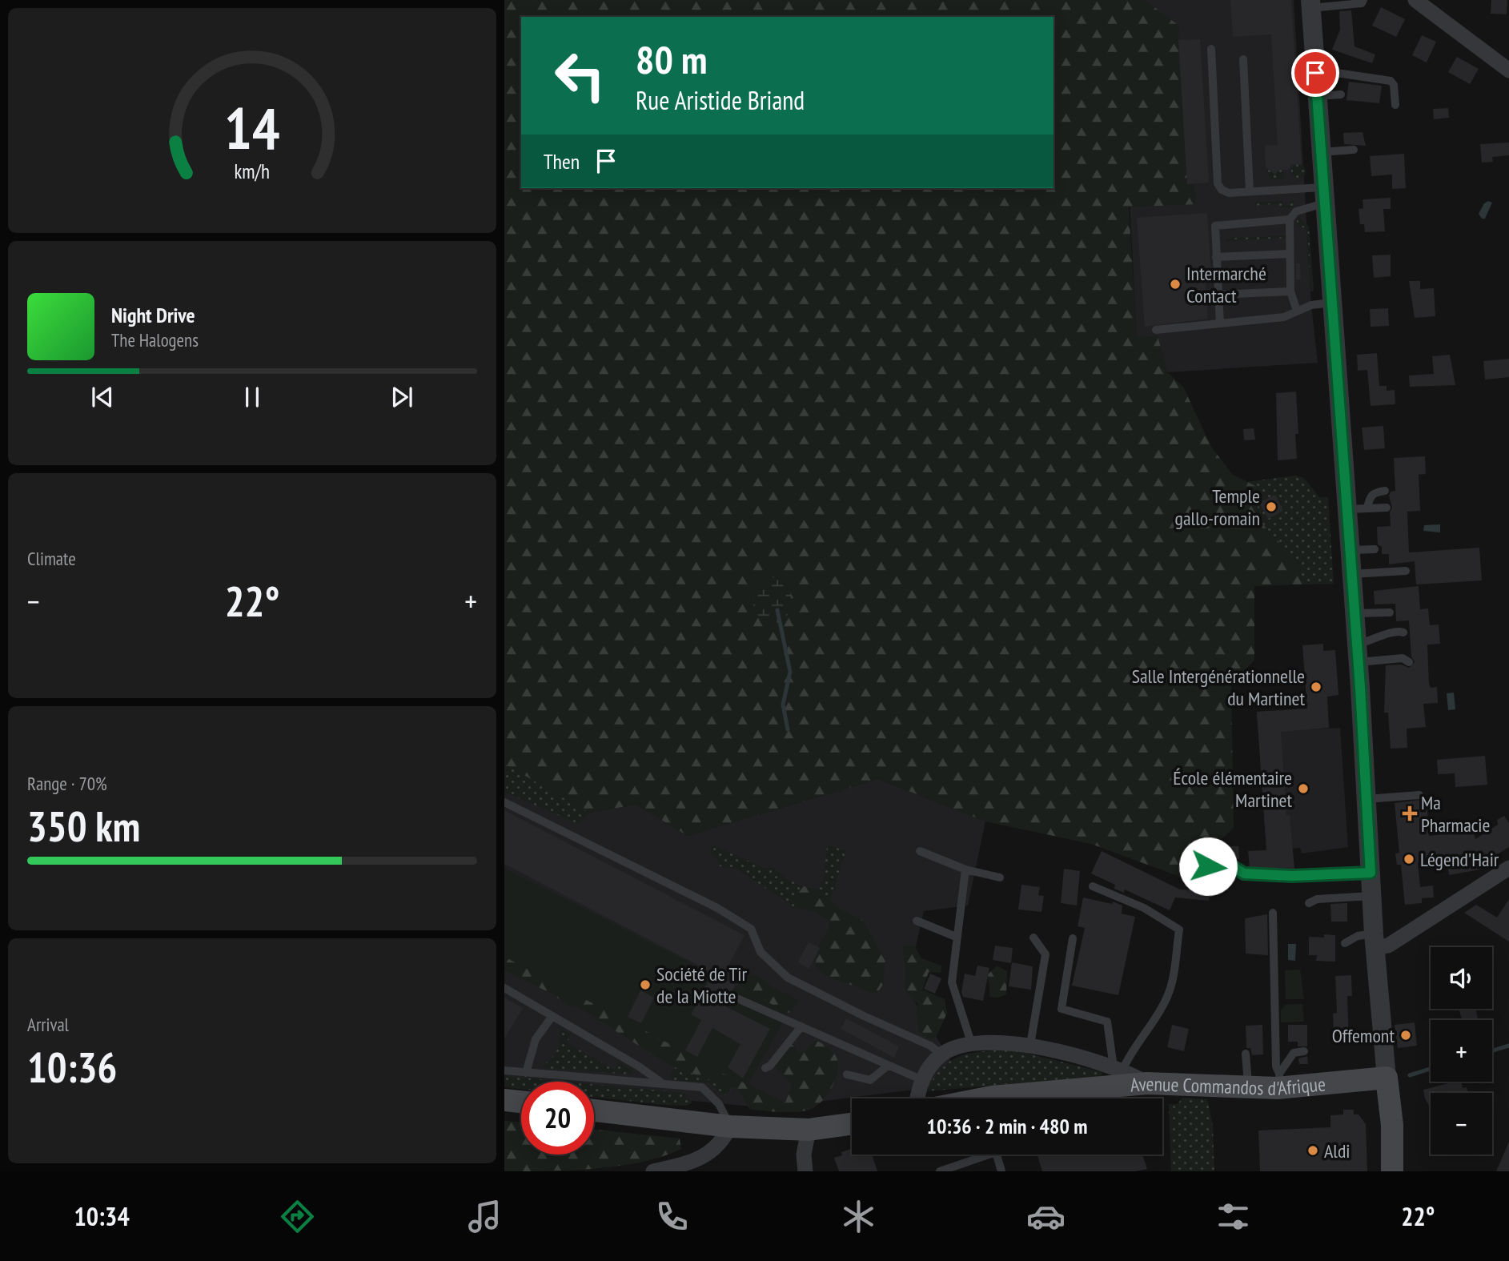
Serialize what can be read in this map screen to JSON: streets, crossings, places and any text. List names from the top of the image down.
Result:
{
  "streets": {
    "main road": ["Avenue Commandos d'Afrique"]
  },
  "places": {
    "other": [
      "Intermarché Contact",
      "Temple gallo-romain",
      "Salle Intergénérationnelle du Martinet",
      "École élémentaire Martinet",
      "Légend'Hair",
      "Société de Tir de la Miotte",
      "Offemont",
      "Aldi"
    ],
    "health": ["Ma Pharmacie"]
  },
  "page": {
    "turn": ["80 m", "Rue Aristide Briand"],
    "then": "Then",
    "song": ["Night Drive", "The Halogens"],
    "tile": [
      "Climate",
      ["Range · 70%", "350 km"],
      ["Arrival", "10:36"]
    ],
    "heat": ["−", "22°", "+"],
    "map_buttons": ["+", "−"],
    "limit": "20",
    "trip": "10:36 · 2 min · 480 m",
    "tabs": ["10:34", "22°"],
    "gauge": ["14", "km/h"]
  }
}
